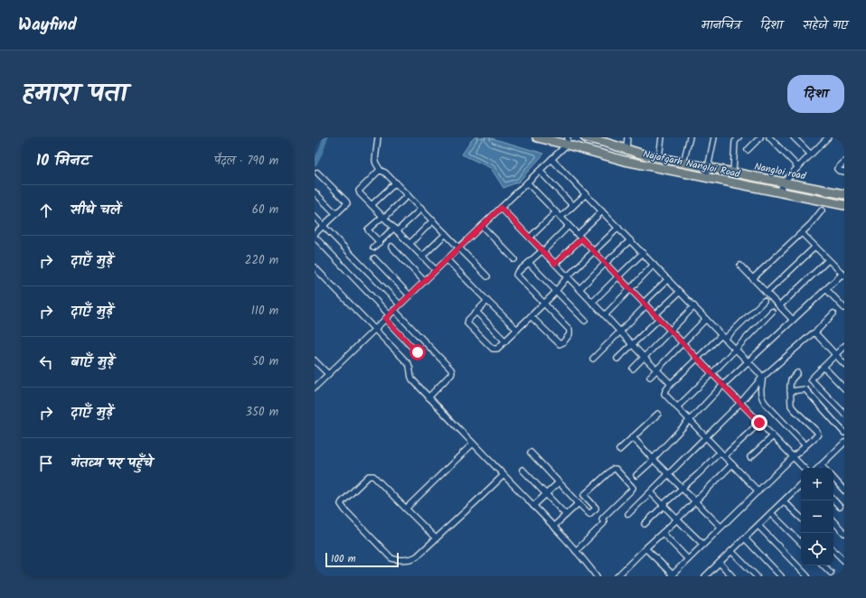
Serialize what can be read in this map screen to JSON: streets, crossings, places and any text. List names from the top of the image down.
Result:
{
  "streets": {
    "main road": ["Najafgarh Nangloi Road", "Nangloi road"]
  },
  "scale_bar": "100 m",
  "page": {
    "header": "Wayfind",
    "nav": ["मानचित्र", "दिशा", "सहेजे गए"],
    "title": "हमारा पता",
    "buttons": "दिशा",
    "heading": ["10 मिनट", "पैदल · 790 m"],
    "list": [
      ["सीधे चलें", "60 m"],
      ["दाएँ मुड़ें", "220 m"],
      ["दाएँ मुड़ें", "110 m"],
      ["बाएँ मुड़ें", "50 m"],
      ["दाएँ मुड़ें", "350 m"],
      "गंतव्य पर पहुँचे"
    ],
    "map_buttons": ["+", "−"],
    "scale": "100 m"
  }
}
